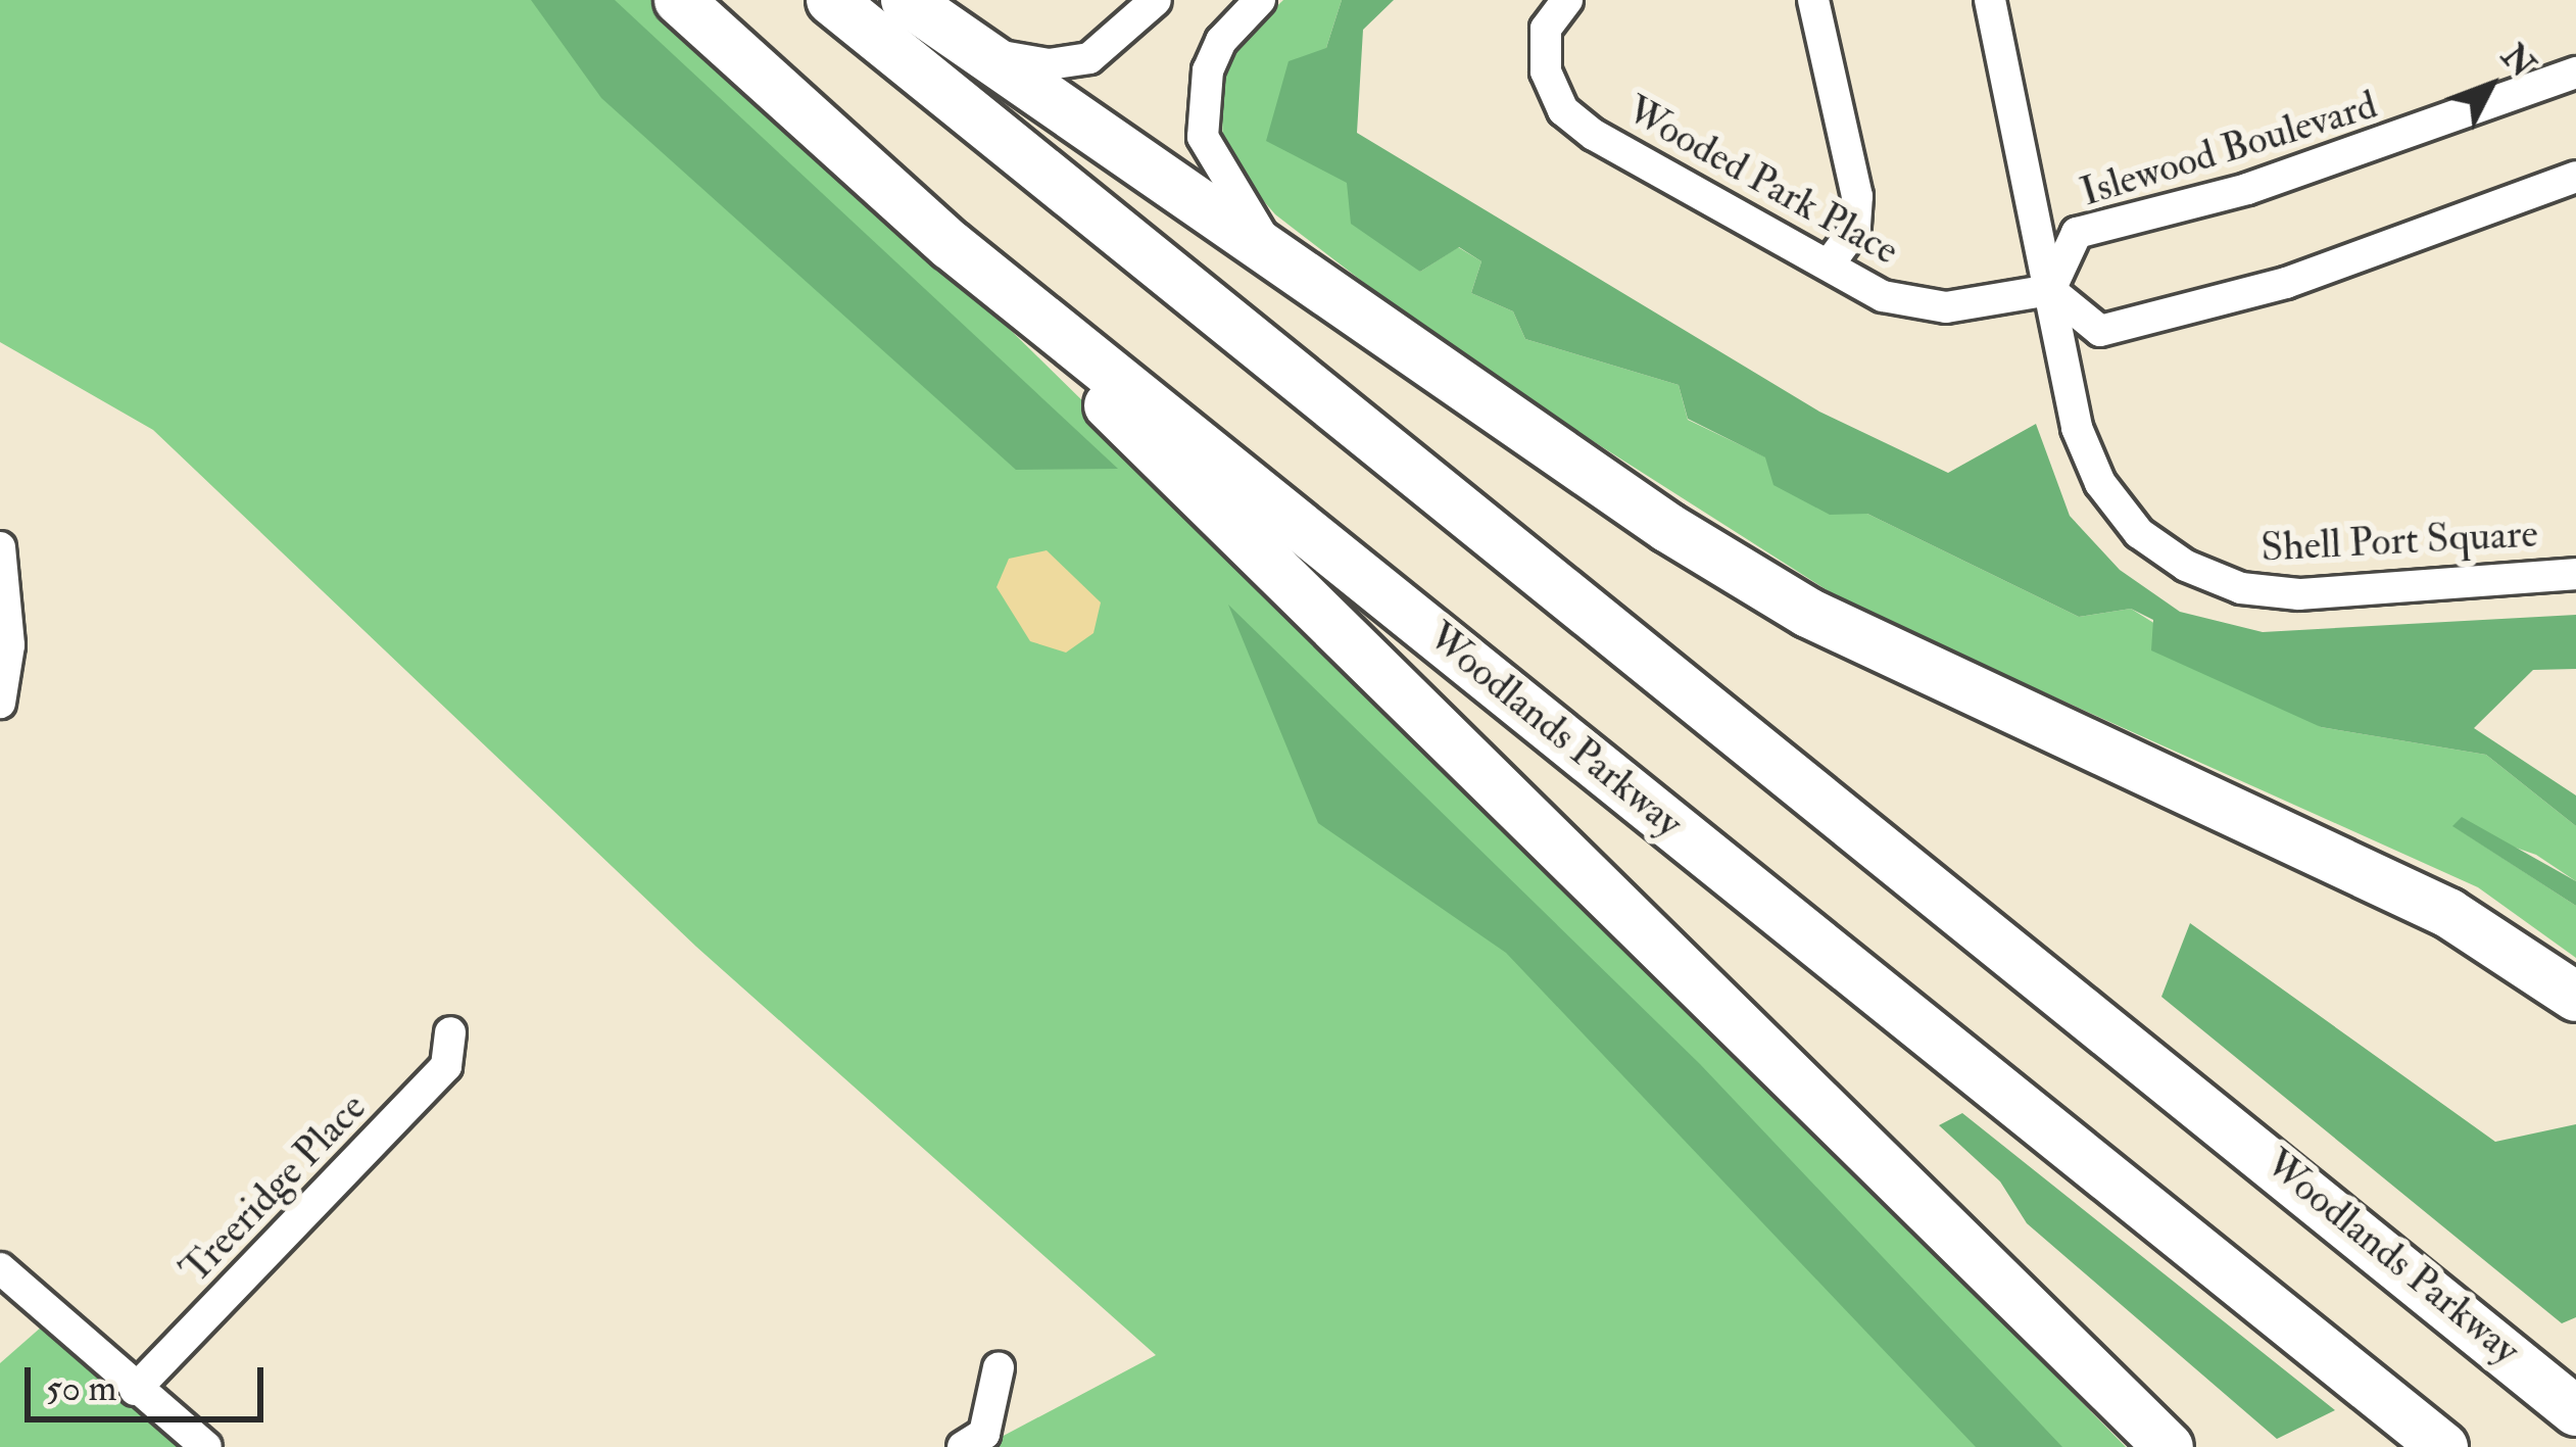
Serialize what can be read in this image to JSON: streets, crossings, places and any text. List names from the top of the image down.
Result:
{
  "streets": {
    "main road": ["Woodlands Parkway"],
    "street": [
      "Islewood Boulevard",
      "Wooded Park Place",
      "Shell Port Square",
      "Treeridge Place"
    ]
  },
  "crossings": [
    ["Islewood Boulevard", "Wooded Park Place"],
    ["Islewood Boulevard", "Shell Port Square"],
    ["Wooded Park Place", "Shell Port Square"]
  ],
  "scale_bar": "50 m",
  "north": "top right"
}
